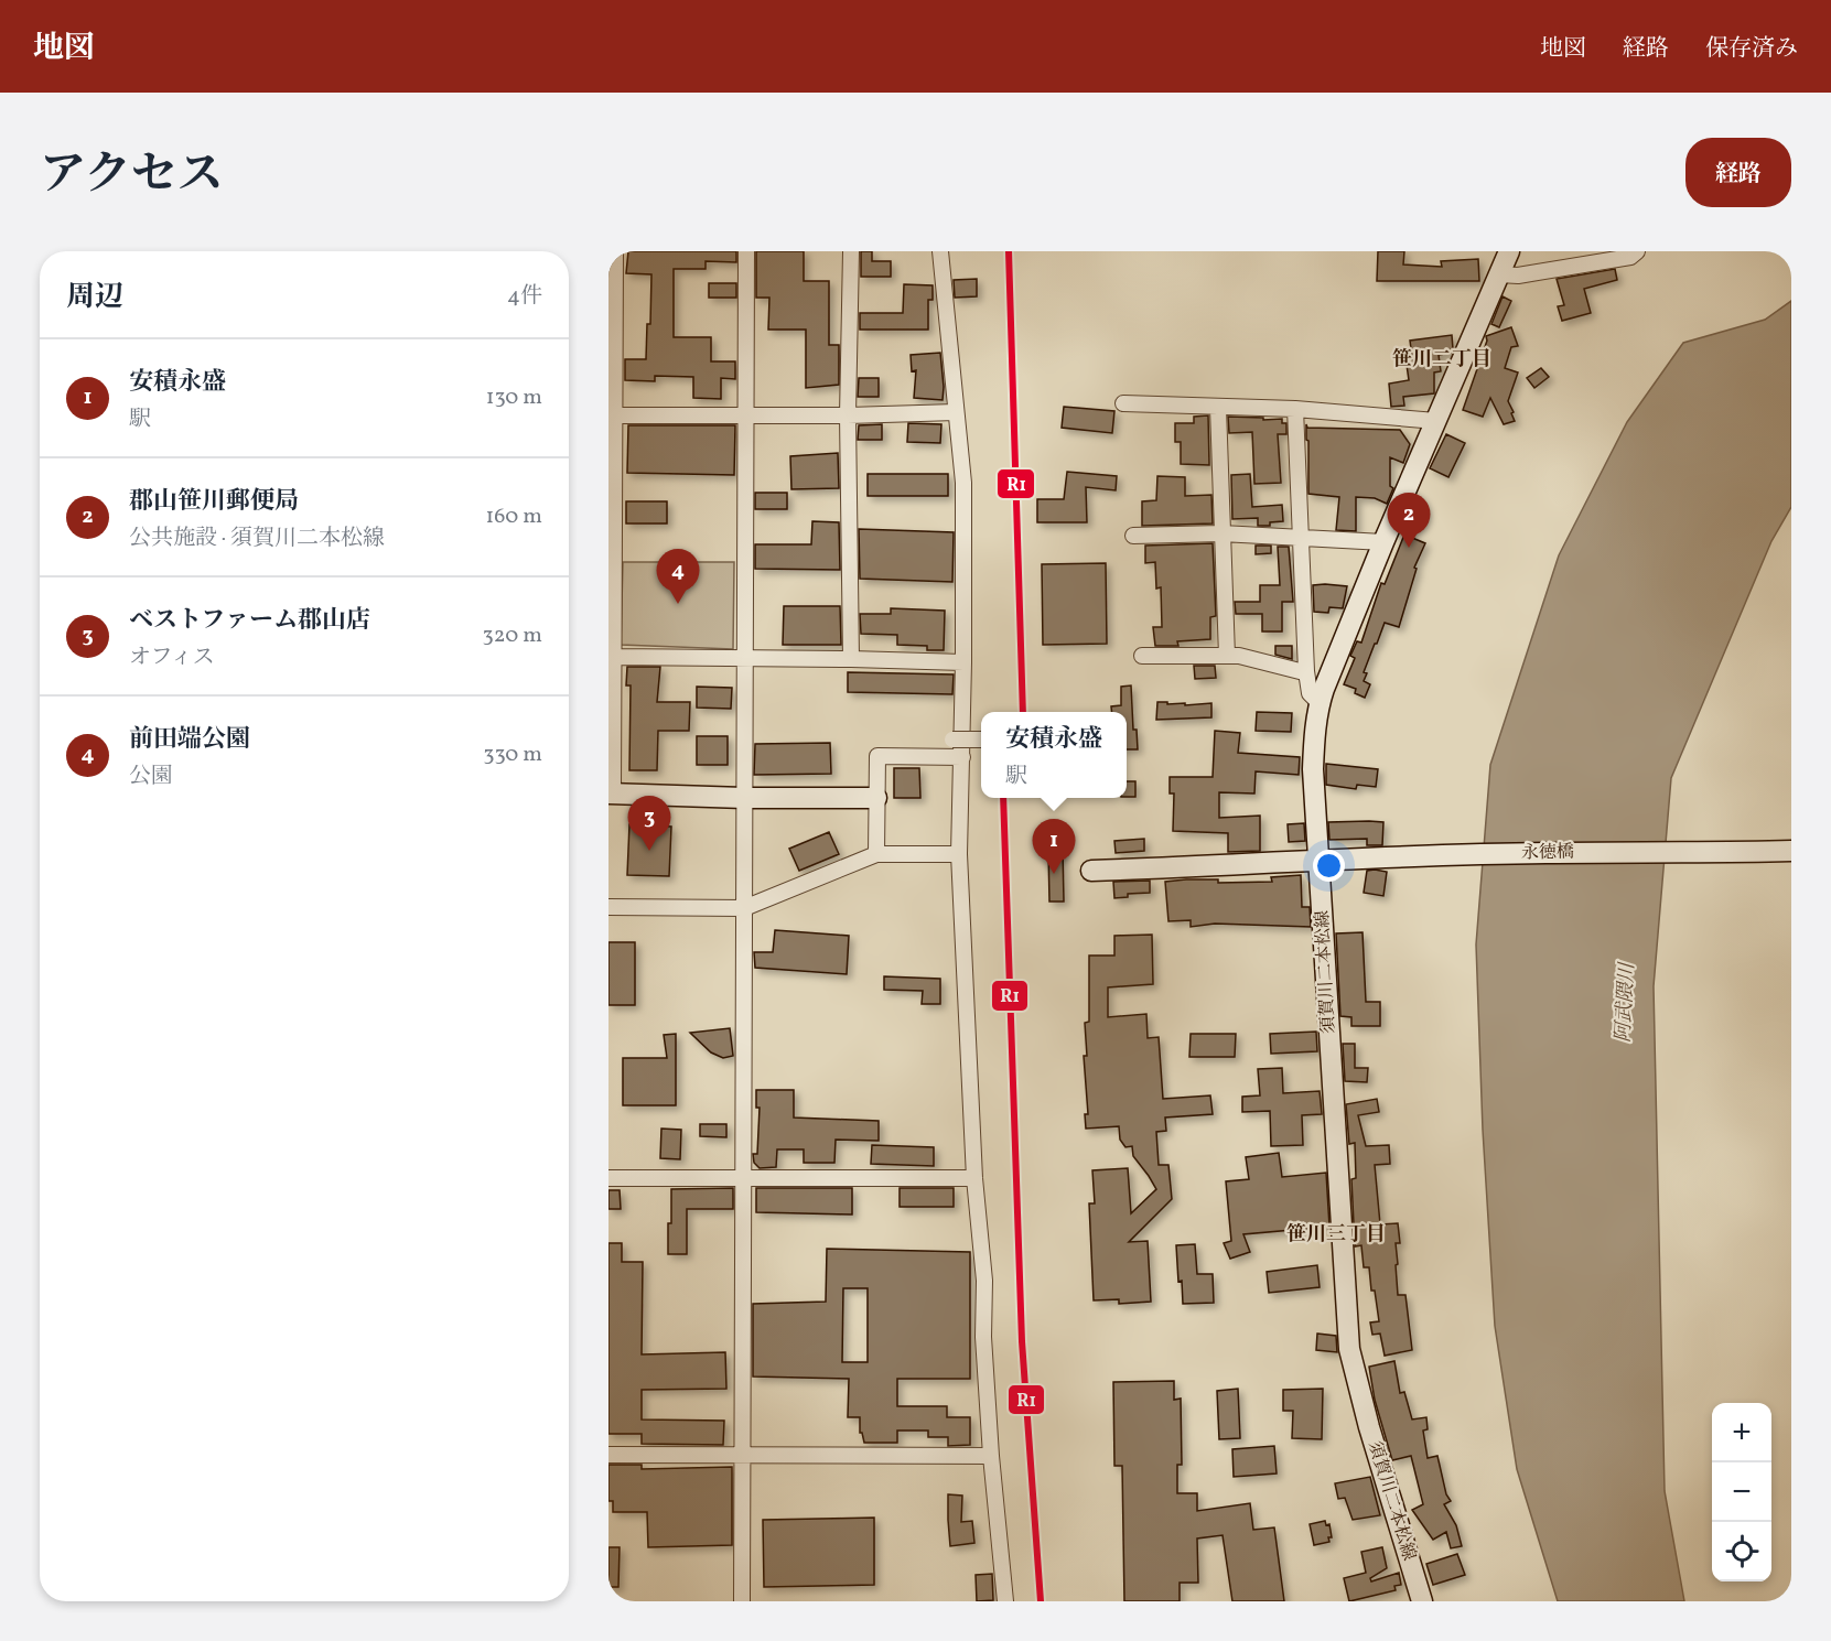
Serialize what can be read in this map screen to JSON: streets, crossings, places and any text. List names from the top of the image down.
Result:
{
  "streets": {
    "main road": ["永徳橋", "須賀川二本松線"]
  },
  "crossings": [
    ["永徳橋", "須賀川二本松線"]
  ],
  "districts": ["笹川二丁目", "笹川三丁目"],
  "water": ["阿武隈川"],
  "lines": ["transit line R1"],
  "page": {
    "header": "地図",
    "nav": ["地図", "経路", "保存済み"],
    "title": "アクセス",
    "buttons": "経路",
    "heading": ["周辺", "4件"],
    "list": [
      {
        "mark": "1",
        "name": "安積永盛",
        "note": "駅",
        "value": "130 m"
      },
      {
        "mark": "2",
        "name": "郡山笹川郵便局",
        "note": "公共施設 · 須賀川二本松線",
        "value": "160 m"
      },
      {
        "mark": "3",
        "name": "ベストファーム郡山店",
        "note": "オフィス",
        "value": "320 m"
      },
      {
        "mark": "4",
        "name": "前田端公園",
        "note": "公園",
        "value": "330 m"
      }
    ],
    "pins": [
      "2",
      "4",
      "3",
      "1"
    ],
    "popup": ["安積永盛", "駅"],
    "map_buttons": ["+", "−"]
  }
}
